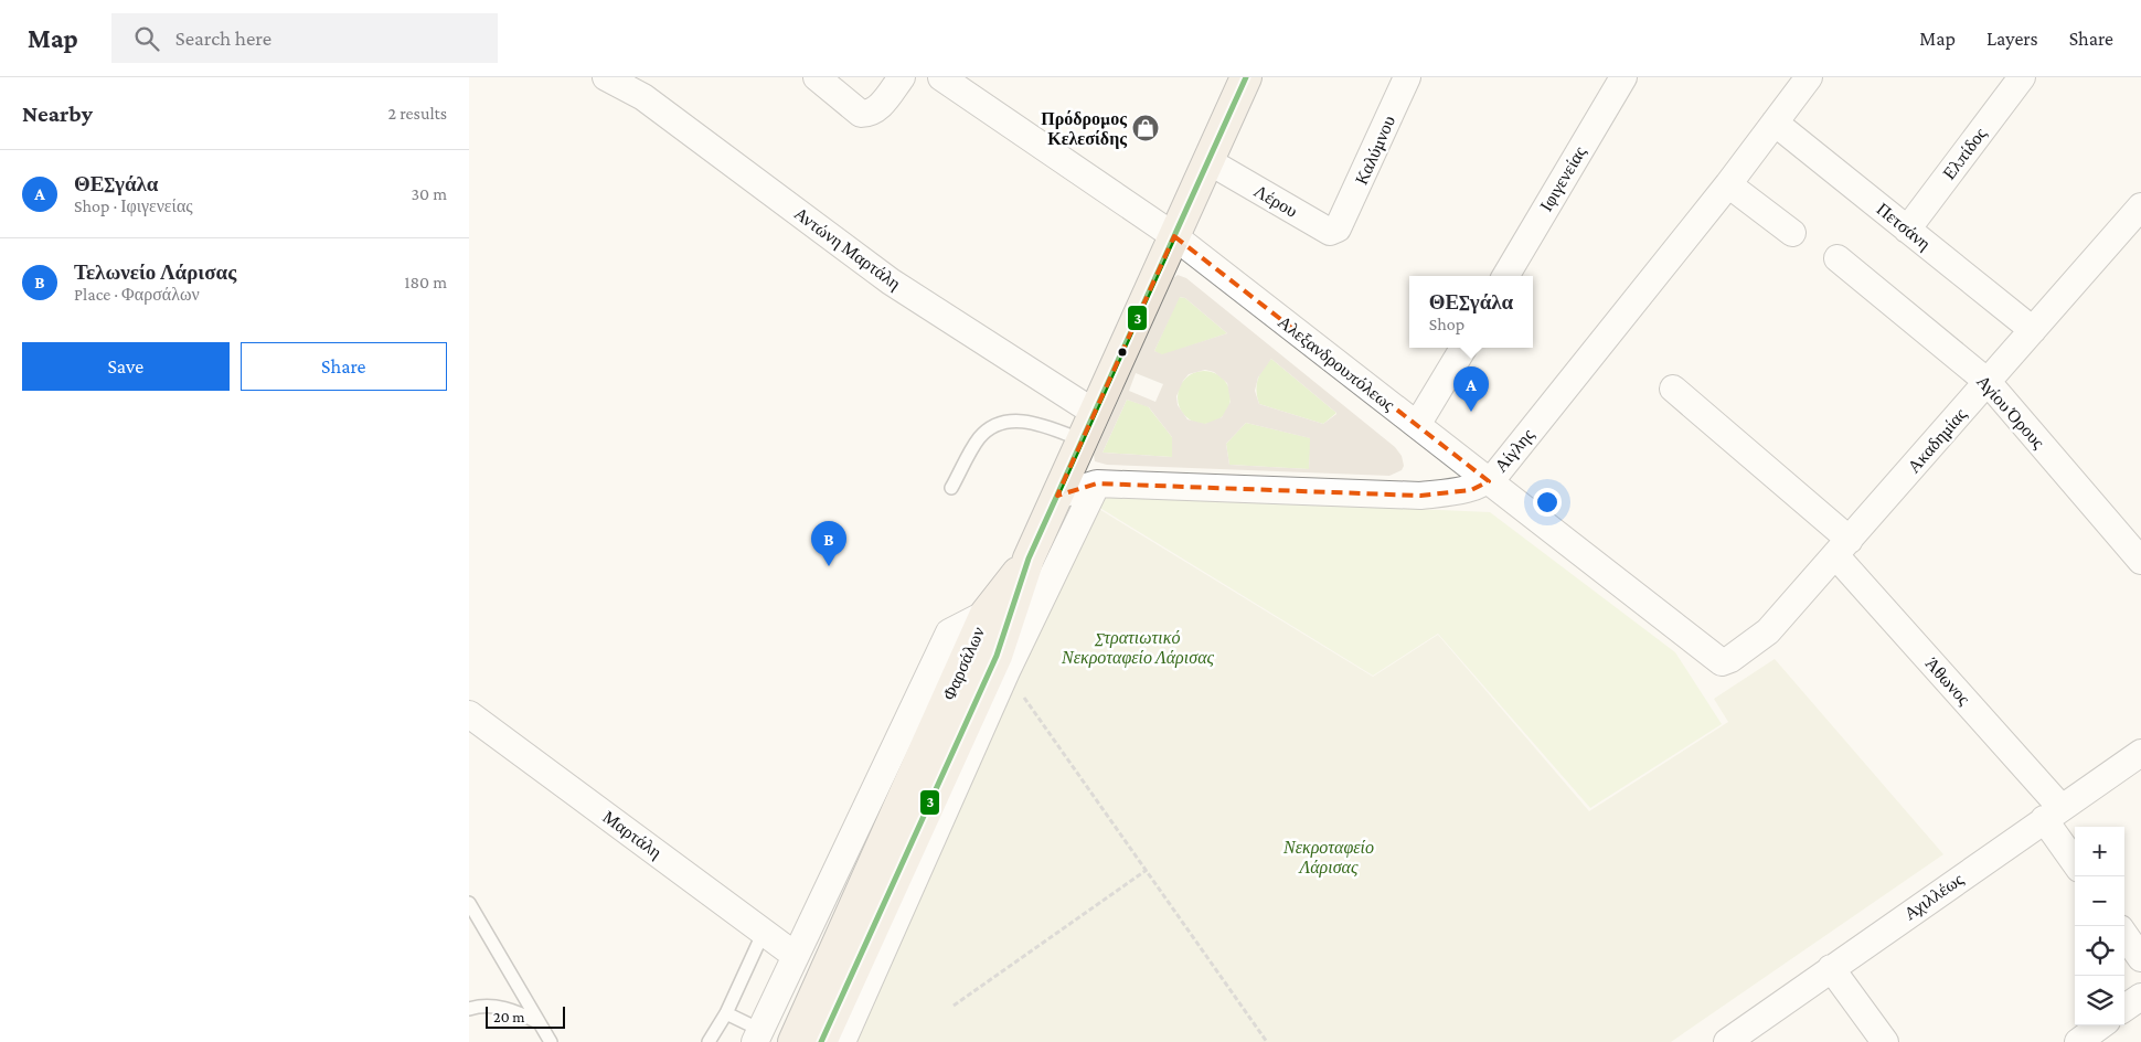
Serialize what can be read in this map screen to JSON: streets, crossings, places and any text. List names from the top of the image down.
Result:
{
  "streets": {
    "main road": ["Φαρσάλων"],
    "street": [
      "Καλύμνου",
      "Ελπίδος",
      "Ιφιγενείας",
      "Λέρου",
      "Πετσάνη",
      "Αντώνη Μαρτάλη",
      "Αλεξανδρουπόλεως",
      "Αγίου Όρους",
      "Ακαδημίας",
      "Αίγλης",
      "Άθωνος",
      "Μαρτάλη",
      "Αχιλλέως"
    ]
  },
  "crossings": [
    ["Καλύμνου", "Λέρου"],
    ["Ελπίδος", "Πετσάνη"],
    ["Πετσάνη", "Ακαδημίας"],
    ["Πετσάνη", "Αίγλης"],
    ["Αλεξανδρουπόλεως", "Ακαδημίας"],
    ["Αλεξανδρουπόλεως", "Αίγλης"],
    ["Αγίου Όρους", "Ακαδημίας"],
    ["Ακαδημίας", "Άθωνος"],
    ["Φαρσάλων", "Μαρτάλη"],
    ["Άθωνος", "Αχιλλέως"]
  ],
  "parks": ["Στρατιωτικό Νεκροταφείο Λάρισας", "Νεκροταφείο Λάρισας"],
  "places": {
    "shop": ["Πρόδρομος Κελεσίδης"]
  },
  "lines": ["transit line 3"],
  "scale_bar": "20 m",
  "page": {
    "header": "Map",
    "search": "Search here",
    "nav": ["Map", "Layers", "Share"],
    "heading": ["Nearby", "2 results"],
    "list": [
      {
        "mark": "A",
        "name": "ΘΕΣγάλα",
        "note": "Shop · Ιφιγενείας",
        "value": "30 m"
      },
      {
        "mark": "B",
        "name": "Τελωνείο Λάρισας",
        "note": "Place · Φαρσάλων",
        "value": "180 m"
      }
    ],
    "popup": ["ΘΕΣγάλα", "Shop"],
    "buttons": ["Save", "Share"],
    "pins": ["A", "B"],
    "map_buttons": ["+", "−"],
    "scale": "20 m"
  }
}
